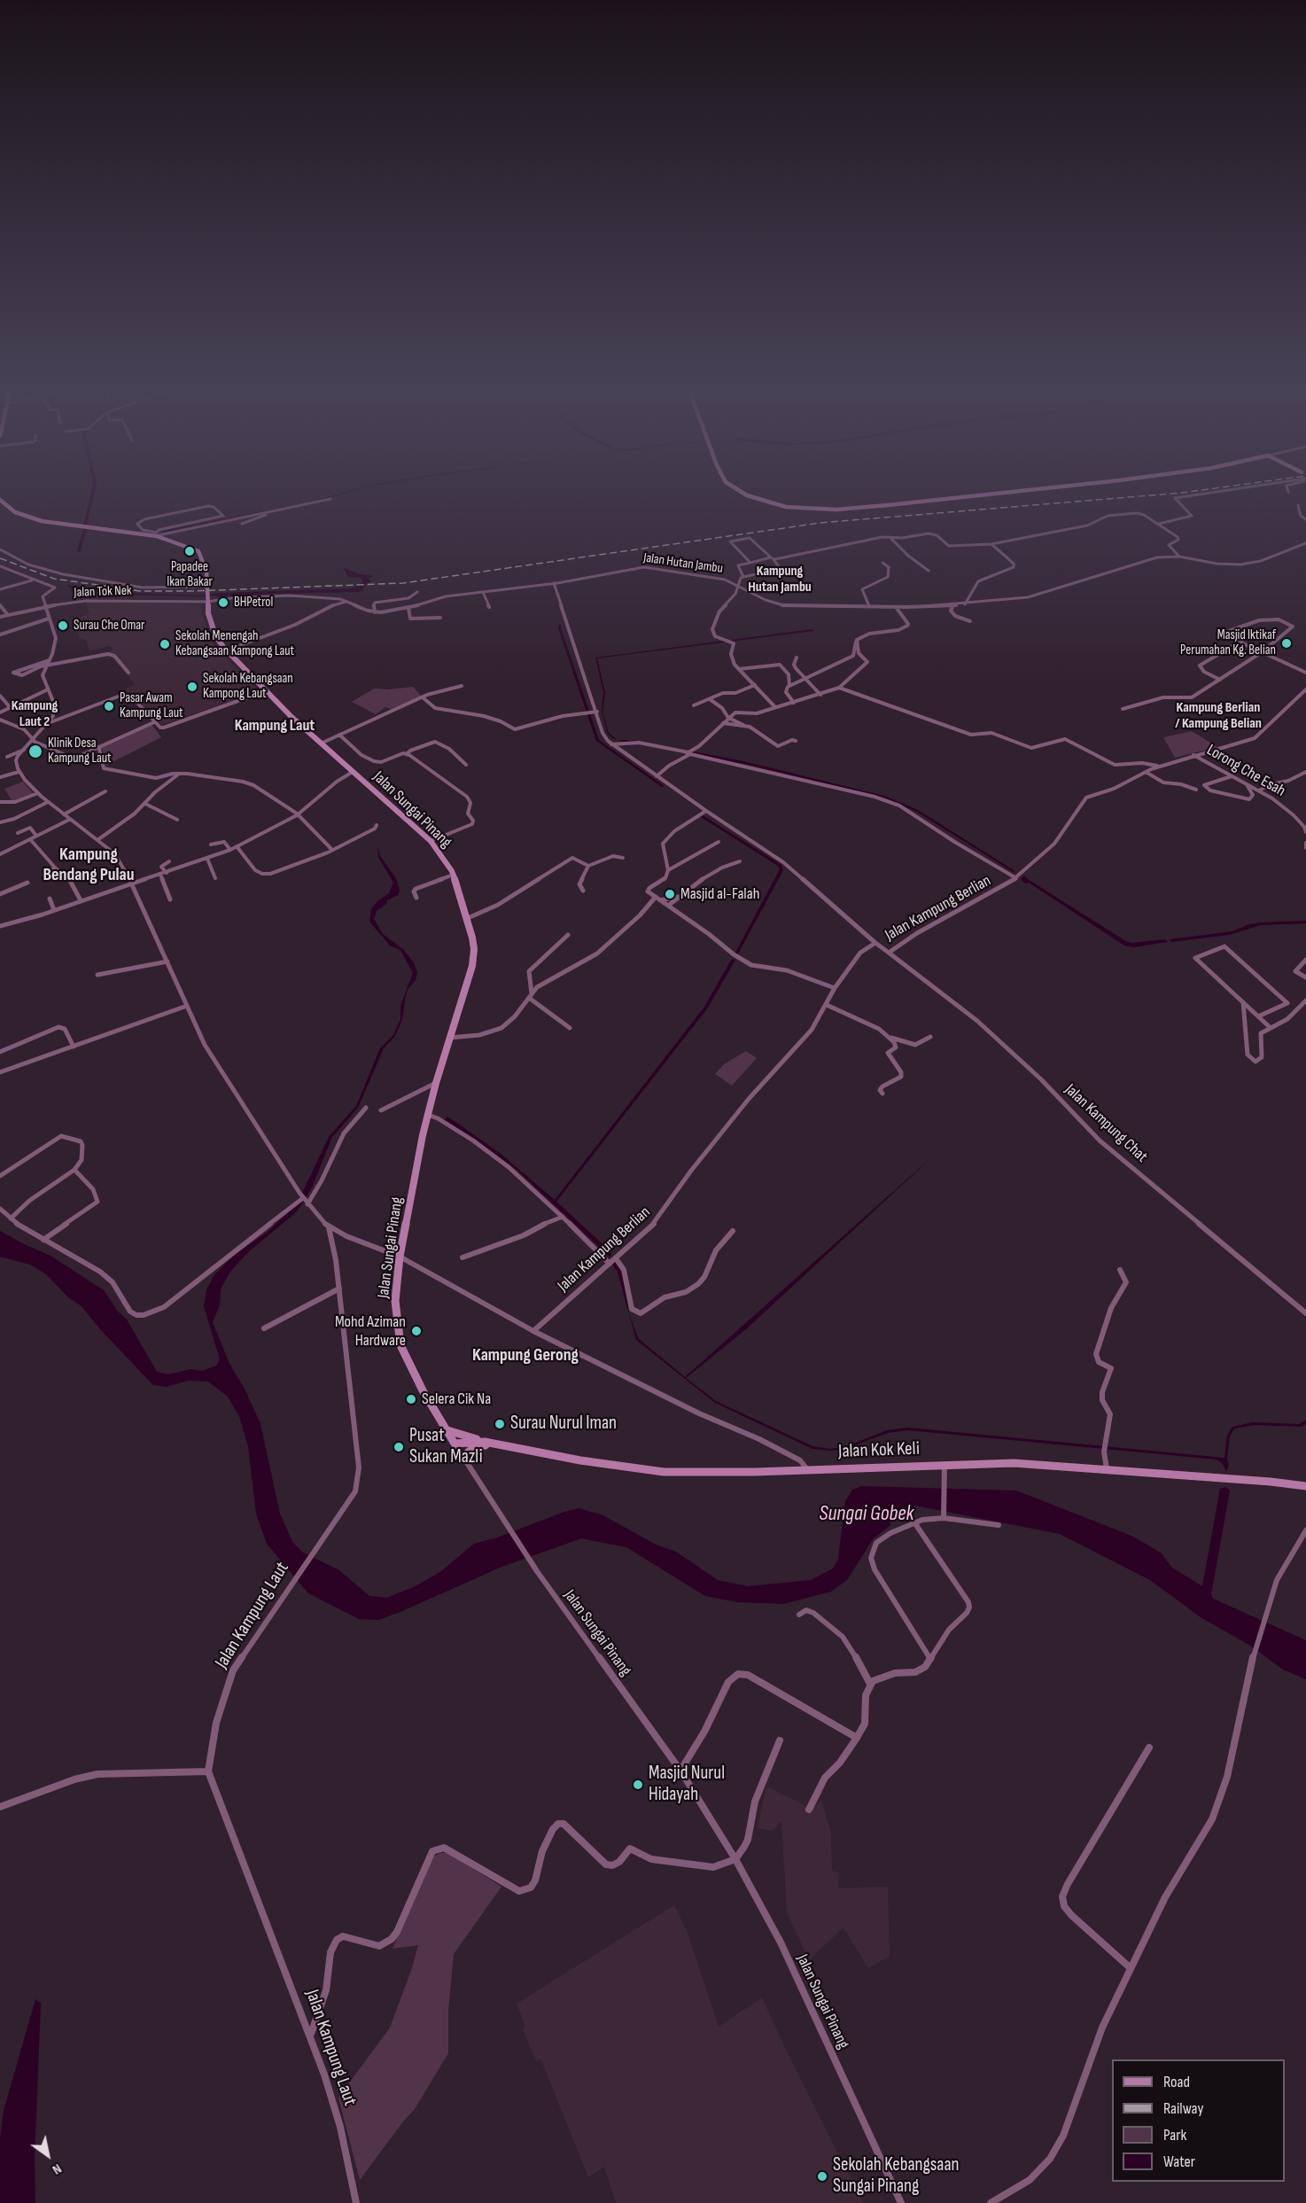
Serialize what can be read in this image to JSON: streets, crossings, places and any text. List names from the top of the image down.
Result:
{
  "streets": {
    "street": [
      "Jalan Hutan Jambu",
      "Jalan Tok Nek",
      "Lorong Che Esah",
      "Jalan Sungai Pinang",
      "Jalan Kampung Berlian",
      "Jalan Kampung Chat",
      "Jalan Kok Keli",
      "Jalan Kampung Laut"
    ]
  },
  "crossings": [
    ["Jalan Hutan Jambu", "Jalan Tok Nek"],
    ["Jalan Hutan Jambu", "Jalan Sungai Pinang"],
    ["Jalan Tok Nek", "Jalan Sungai Pinang"],
    ["Lorong Che Esah", "Jalan Kampung Berlian"],
    ["Jalan Sungai Pinang", "Jalan Kok Keli"],
    ["Jalan Kampung Berlian", "Jalan Kampung Chat"]
  ],
  "districts": [
    "Kampung Hutan Jambu",
    "Kampung Laut 2",
    "Kampung Berlian / Kampung Belian",
    "Kampung Laut",
    "Kampung Bendang Pulau",
    "Kampung Gerong"
  ],
  "water": ["Sungai Gobek"],
  "places": [
    "Papadee Ikan Bakar",
    "BHPetrol",
    "Surau Che Omar",
    "Masjid Iktikaf Perumahan Kg. Belian",
    "Sekolah Menengah Kebangsaan Kampong Laut",
    "Sekolah Kebangsaan Kampong Laut",
    "Pasar Awam Kampung Laut",
    "Klinik Desa Kampung Laut",
    "Masjid al-Falah",
    "Mohd Aziman Hardware",
    "Selera Cik Na",
    "Surau Nurul Iman",
    "Pusat Sukan Mazli",
    "Masjid Nurul Hidayah",
    "Sekolah Kebangsaan Sungai Pinang"
  ],
  "legend": [
    "Road",
    "Railway",
    "Park",
    "Water"
  ],
  "north": "bottom right"
}
